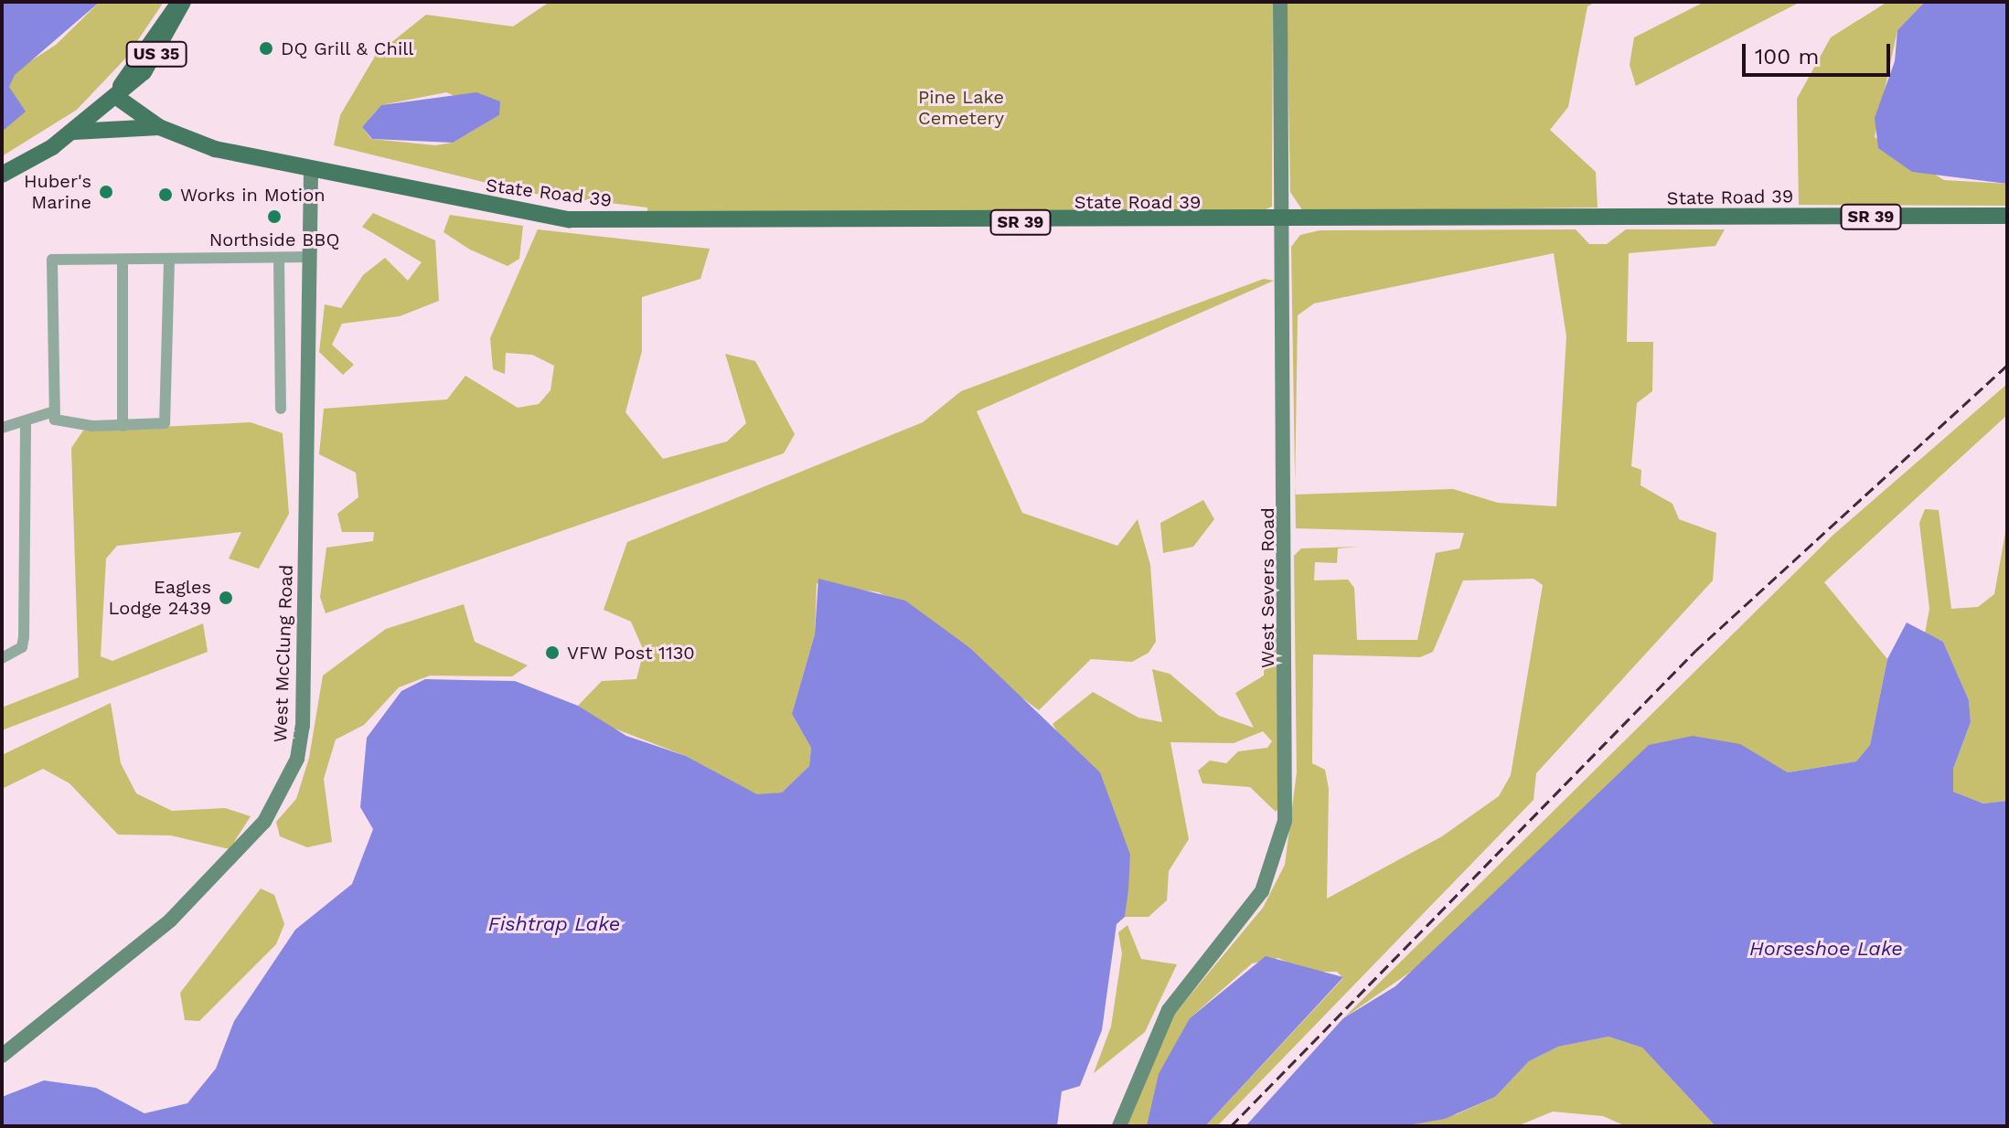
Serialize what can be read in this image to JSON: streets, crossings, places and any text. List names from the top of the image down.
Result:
{
  "streets": {
    "main road": ["US 35", "State Road 39", "SR 39"],
    "street": ["West Severs Road", "West McClung Road"]
  },
  "crossings": [
    ["US 35", "State Road 39"],
    ["State Road 39", "West Severs Road"],
    ["State Road 39", "West McClung Road"]
  ],
  "water": ["Fishtrap Lake", "Horseshoe Lake"],
  "parks": ["Pine Lake Cemetery"],
  "places": [
    "DQ Grill & Chill",
    "Huber's Marine",
    "Works in Motion",
    "Northside BBQ",
    "Eagles Lodge 2439",
    "VFW Post 1130"
  ],
  "scale_bar": "100 m"
}
